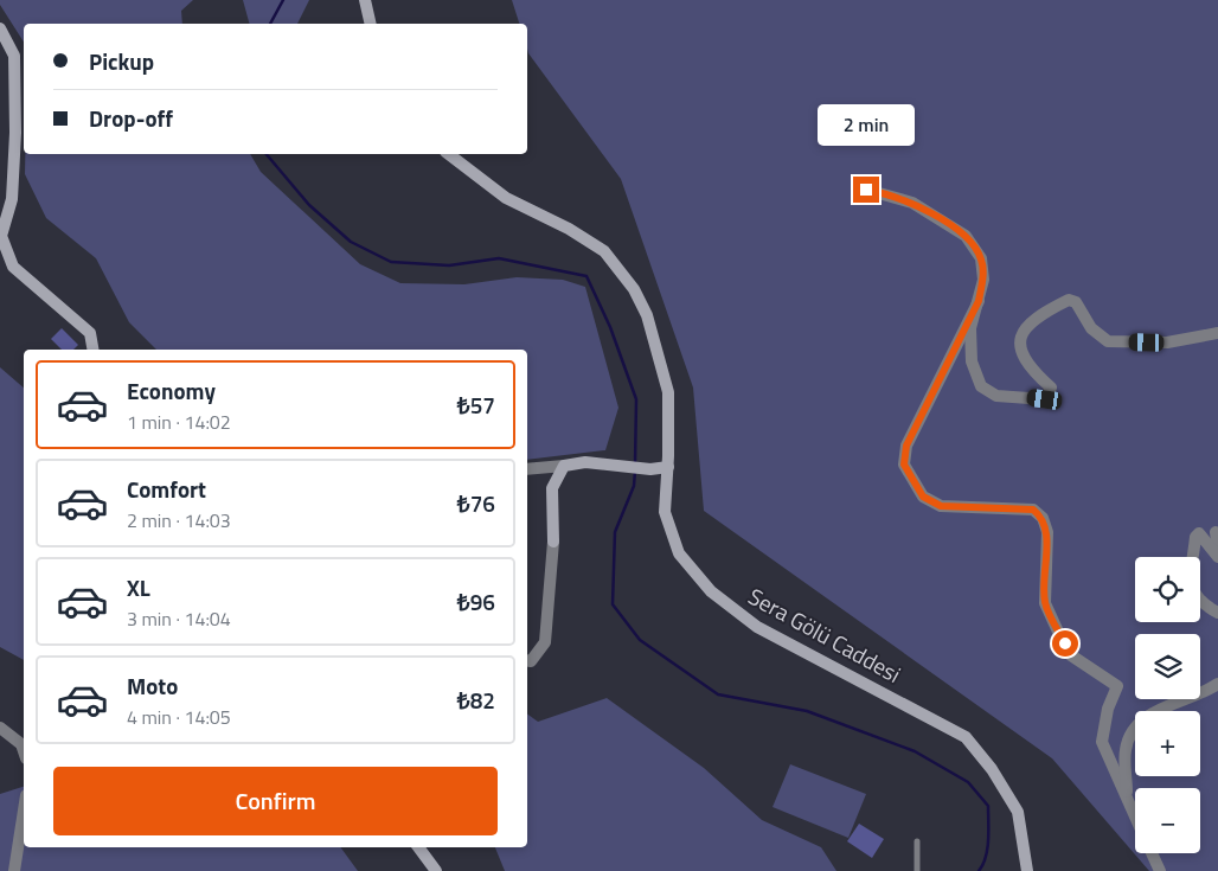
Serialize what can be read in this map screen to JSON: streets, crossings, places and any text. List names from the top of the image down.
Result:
{
  "streets": {
    "main road": ["Sera Gölü Caddesi"]
  },
  "page": {
    "banner": ["Pickup", "Drop-off"],
    "bubble": "2 min",
    "list": [
      {
        "name": "Economy",
        "note": "1 min · 14:02",
        "value": "₺57"
      },
      {
        "name": "Comfort",
        "note": "2 min · 14:03",
        "value": "₺76"
      },
      {
        "name": "XL",
        "note": "3 min · 14:04",
        "value": "₺96"
      },
      {
        "name": "Moto",
        "note": "4 min · 14:05",
        "value": "₺82"
      }
    ],
    "map_buttons": ["+", "−"],
    "buttons": "Confirm"
  }
}
